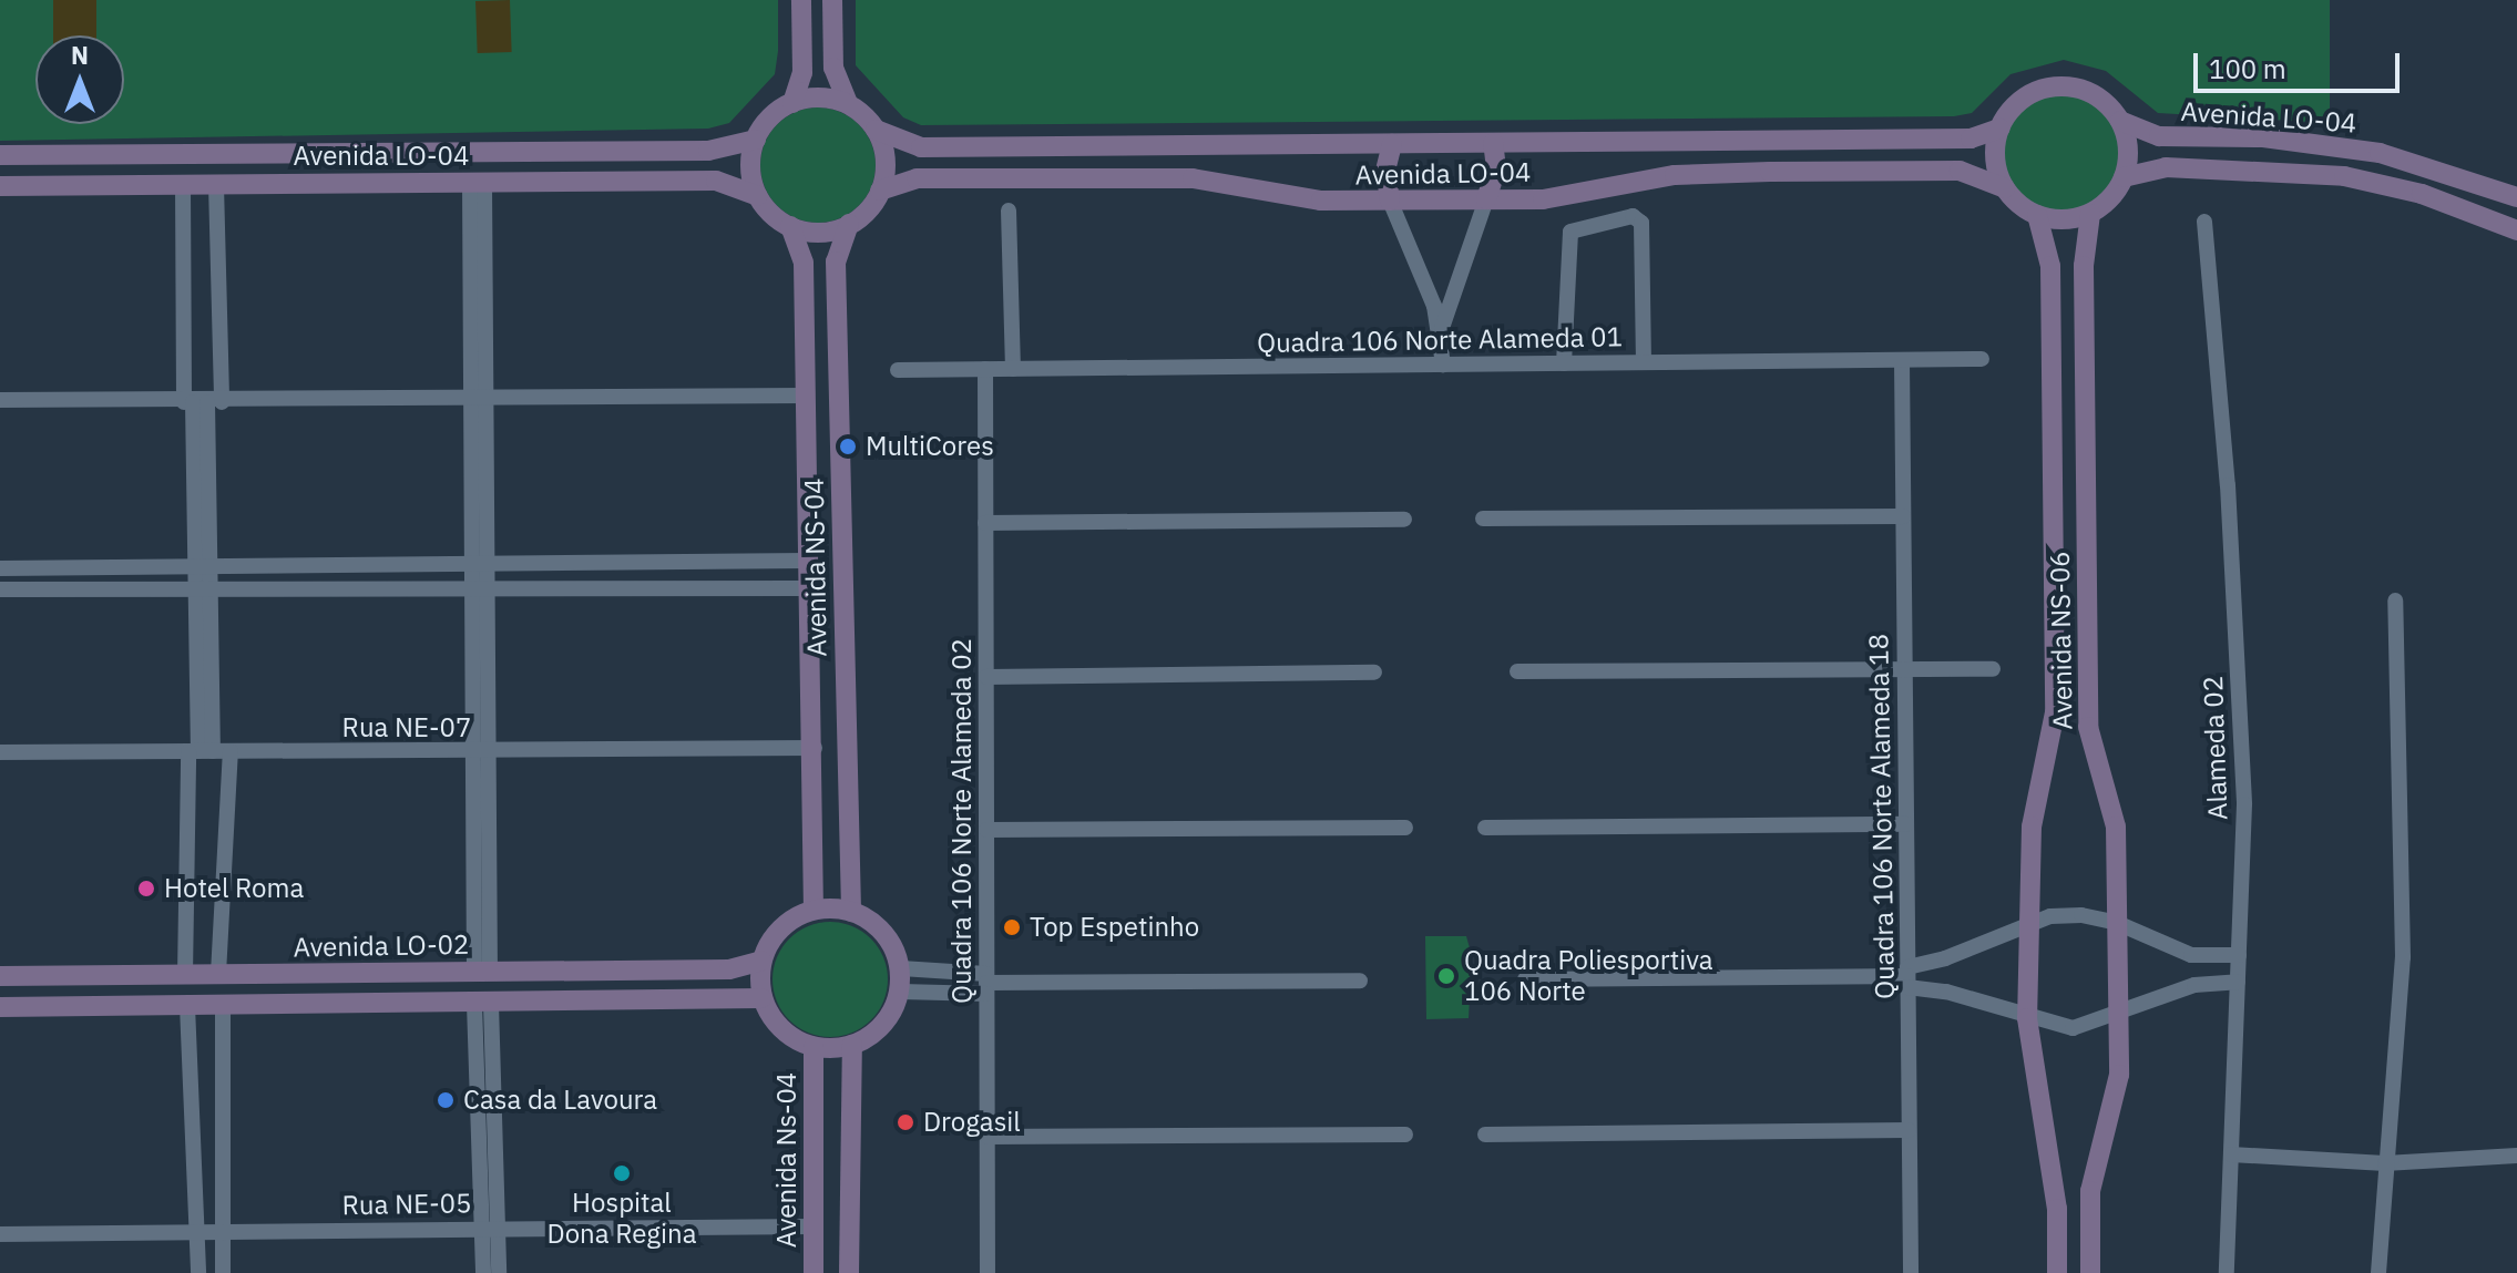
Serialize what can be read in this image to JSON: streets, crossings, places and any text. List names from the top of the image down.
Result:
{
  "streets": {
    "street": [
      "Avenida LO-04",
      "Quadra 106 Norte Alameda 01",
      "Avenida NS-04",
      "Avenida NS-06",
      "Rua NE-07",
      "Alameda 02",
      "Quadra 106 Norte Alameda 18",
      "Quadra 106 Norte Alameda 02",
      "Avenida LO-02",
      "Avenida Ns-04",
      "Rua NE-05"
    ]
  },
  "crossings": [
    ["Avenida LO-04", "Avenida NS-04"],
    ["Avenida LO-04", "Avenida NS-06"],
    ["Quadra 106 Norte Alameda 01", "Quadra 106 Norte Alameda 18"],
    ["Quadra 106 Norte Alameda 01", "Quadra 106 Norte Alameda 02"],
    ["Avenida NS-04", "Rua NE-07"],
    ["Avenida NS-04", "Avenida LO-02"],
    ["Avenida NS-04", "Avenida Ns-04"],
    ["Avenida LO-02", "Avenida Ns-04"],
    ["Avenida Ns-04", "Rua NE-05"]
  ],
  "places": [
    "MultiCores",
    "Hotel Roma",
    "Top Espetinho",
    "Quadra Poliesportiva 106 Norte",
    "Casa da Lavoura",
    "Drogasil",
    "Hospital Dona Regina"
  ],
  "scale_bar": "100 m",
  "north": "top"
}
